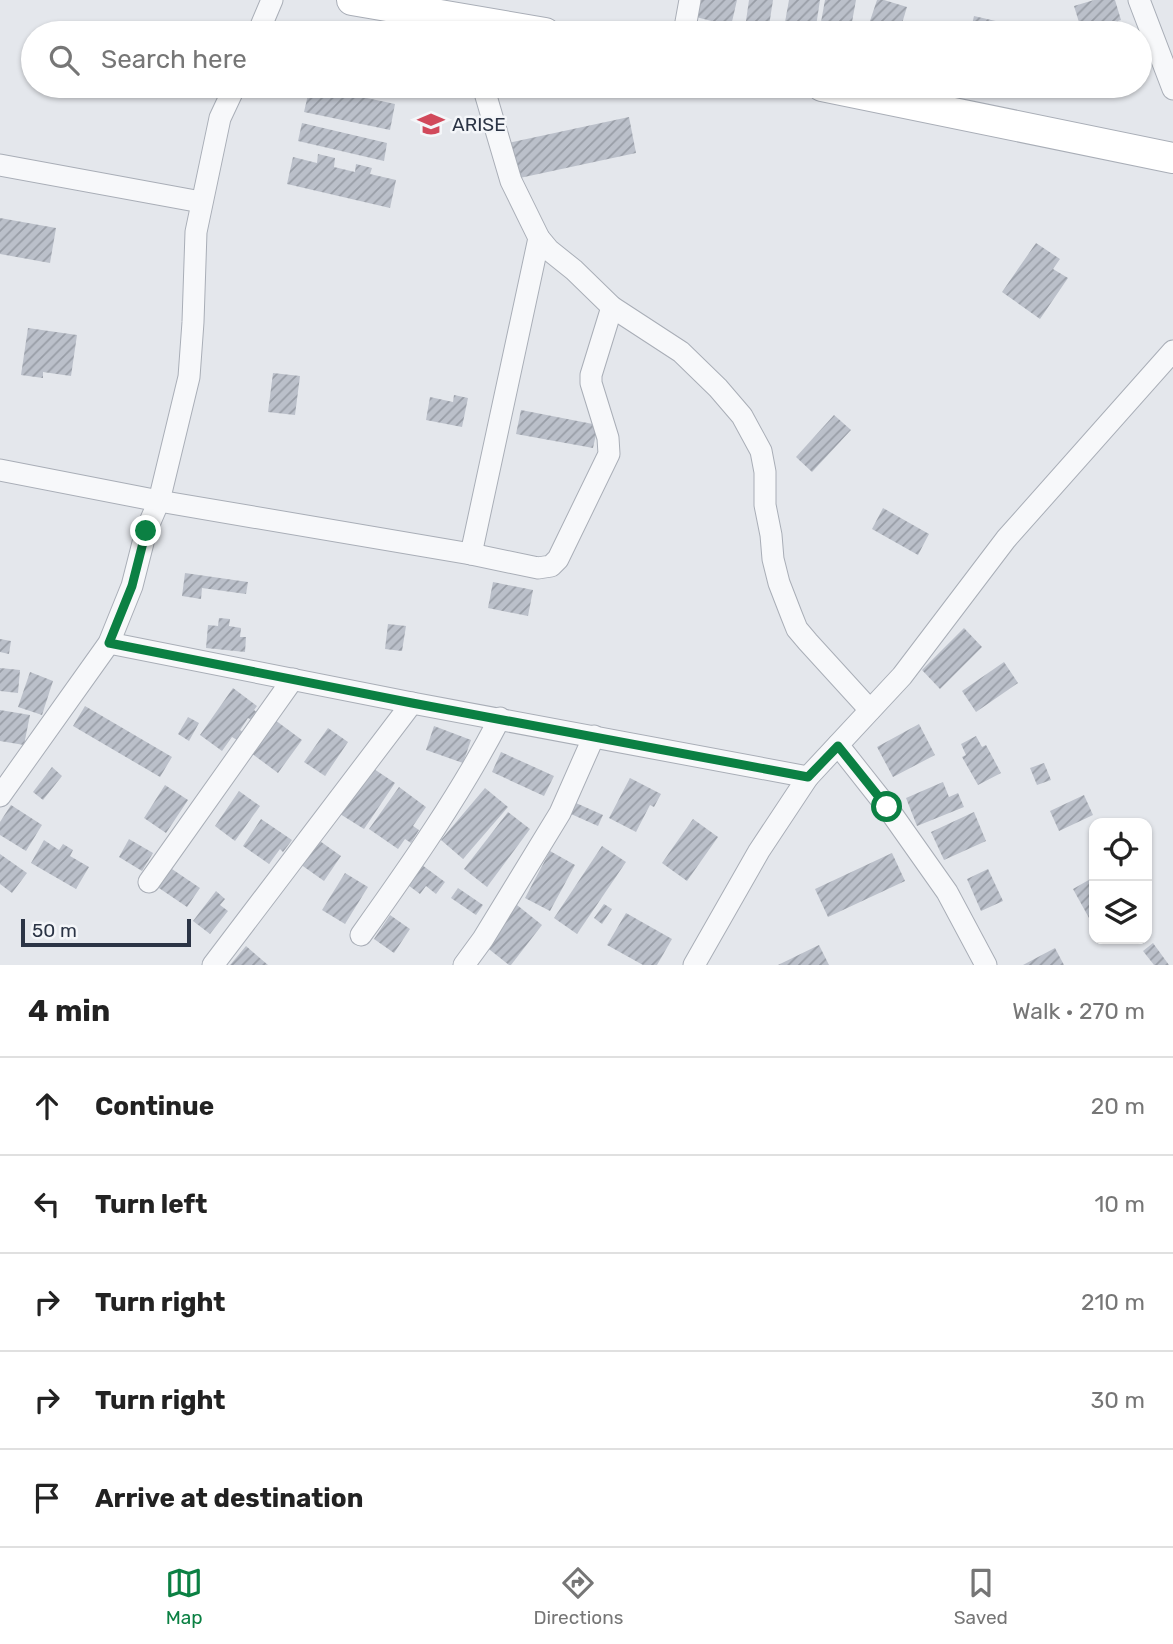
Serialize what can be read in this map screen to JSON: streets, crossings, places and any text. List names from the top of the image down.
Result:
{
  "places": {
    "school or university": ["ARISE"]
  },
  "scale_bar": "50 m",
  "page": {
    "search": "Search here",
    "scale": "50 m",
    "heading": ["4 min", "Walk · 270 m"],
    "list": [
      ["Continue", "20 m"],
      ["Turn left", "10 m"],
      ["Turn right", "210 m"],
      ["Turn right", "30 m"],
      "Arrive at destination"
    ],
    "nav": ["Map", "Directions", "Saved"]
  }
}
